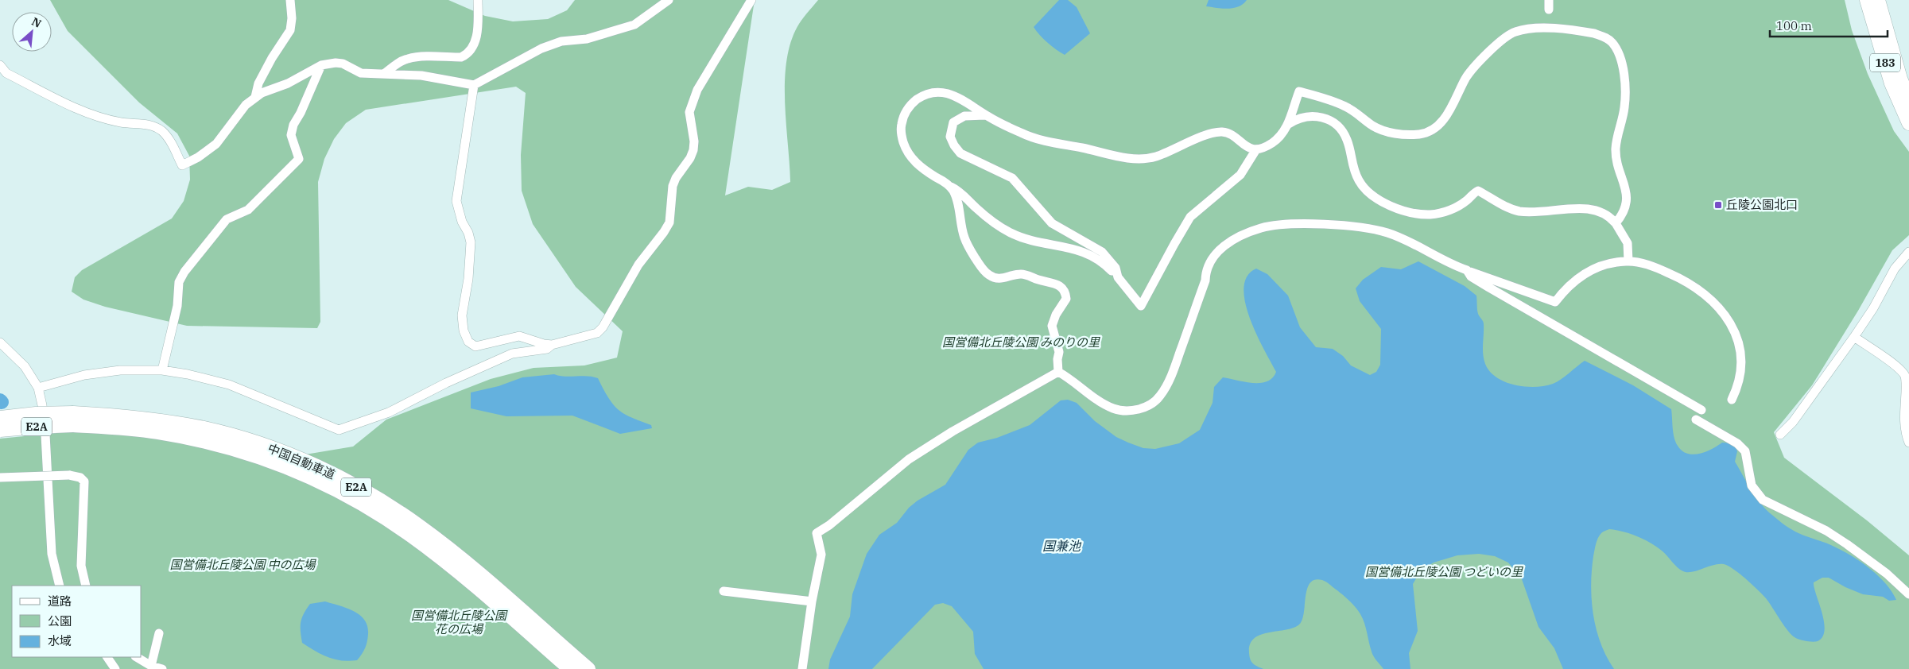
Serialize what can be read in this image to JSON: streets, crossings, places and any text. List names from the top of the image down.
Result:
{
  "streets": {
    "highway": ["183", "E2A", "中国自動車道"]
  },
  "water": ["国兼池"],
  "parks": [
    "国営備北丘陵公園 みのりの里",
    "国営備北丘陵公園 中の広場",
    "国営備北丘陵公園 つどいの里",
    "国営備北丘陵公園 花の広場"
  ],
  "places": {
    "transit": ["丘陵公園北口"]
  },
  "legend": ["道路", "公園", "水域"],
  "scale_bar": "100 m",
  "north": "top right"
}
